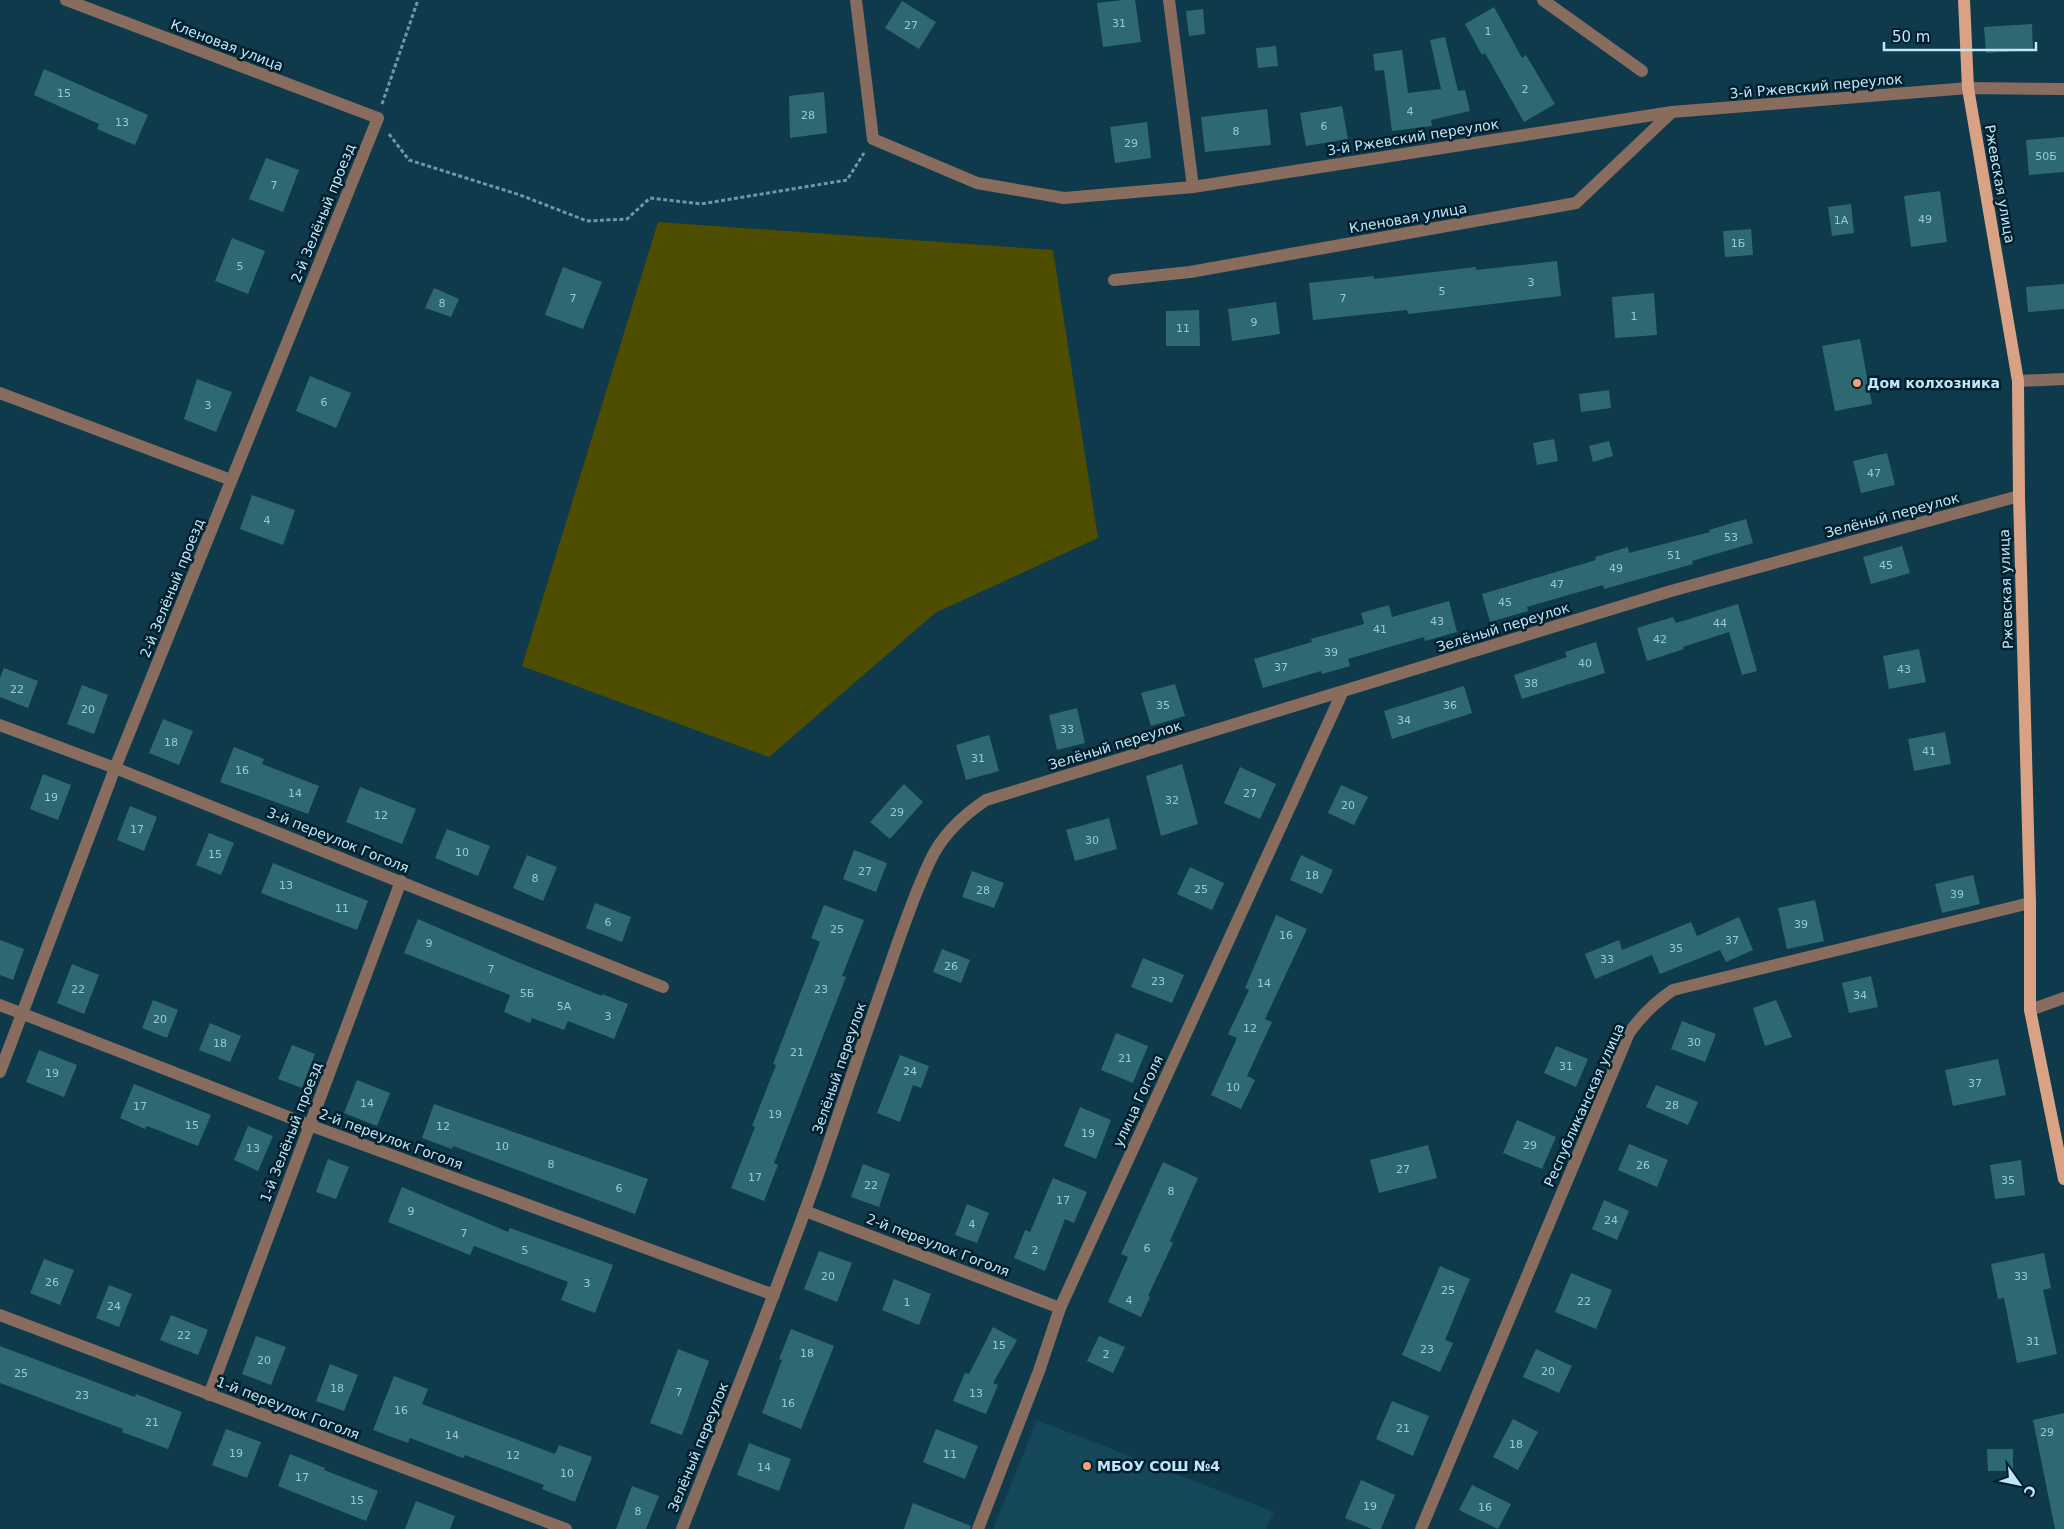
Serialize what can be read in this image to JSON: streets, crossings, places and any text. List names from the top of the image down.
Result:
{
  "streets": {
    "main road": ["Ржевская улица"],
    "street": [
      "Кленовая улица",
      "3-й Ржевский переулок",
      "2-й Зелёный проезд",
      "Зелёный переулок",
      "3-й переулок Гоголя",
      "улица Гоголя",
      "Республиканская улица",
      "1-й Зелёный проезд",
      "2-й переулок Гоголя",
      "1-й переулок Гоголя"
    ]
  },
  "crossings": [
    ["Кленовая улица", "3-й Ржевский переулок"],
    ["Кленовая улица", "2-й Зелёный проезд"],
    ["3-й Ржевский переулок", "Ржевская улица"],
    ["Ржевская улица", "Зелёный переулок"],
    ["Ржевская улица", "Республиканская улица"],
    ["2-й Зелёный проезд", "3-й переулок Гоголя"],
    ["2-й Зелёный проезд", "2-й переулок Гоголя"],
    ["Зелёный переулок", "улица Гоголя"],
    ["Зелёный переулок", "2-й переулок Гоголя"],
    ["3-й переулок Гоголя", "1-й Зелёный проезд"],
    ["улица Гоголя", "2-й переулок Гоголя"],
    ["1-й Зелёный проезд", "2-й переулок Гоголя"],
    ["1-й Зелёный проезд", "1-й переулок Гоголя"]
  ],
  "places": ["Дом колхозника", "МБОУ СОШ №4"],
  "house_numbers": [
    "31",
    "27",
    "1",
    "2",
    "15",
    "4",
    "28",
    "13",
    "6",
    "8",
    "29",
    "50Б",
    "7",
    "49",
    "1А",
    "1Б",
    "5",
    "3",
    "5",
    "7",
    "7",
    "8",
    "1",
    "9",
    "11",
    "6",
    "3",
    "47",
    "4",
    "53",
    "51",
    "45",
    "49",
    "47",
    "45",
    "43",
    "44",
    "41",
    "42",
    "39",
    "40",
    "37",
    "43",
    "38",
    "22",
    "35",
    "36",
    "20",
    "34",
    "33",
    "18",
    "41",
    "31",
    "16",
    "14",
    "27",
    "19",
    "32",
    "20",
    "29",
    "12",
    "17",
    "30",
    "10",
    "15",
    "27",
    "18",
    "8",
    "13",
    "25",
    "28",
    "39",
    "11",
    "6",
    "39",
    "25",
    "16",
    "37",
    "9",
    "35",
    "33",
    "26",
    "7",
    "23",
    "14",
    "22",
    "23",
    "5Б",
    "34",
    "5А",
    "3",
    "20",
    "12",
    "30",
    "18",
    "21",
    "21",
    "31",
    "24",
    "19",
    "37",
    "10",
    "14",
    "28",
    "17",
    "19",
    "15",
    "12",
    "19",
    "29",
    "10",
    "13",
    "8",
    "26",
    "27",
    "17",
    "35",
    "22",
    "6",
    "8",
    "17",
    "9",
    "24",
    "4",
    "7",
    "6",
    "5",
    "2",
    "20",
    "33",
    "26",
    "3",
    "25",
    "4",
    "22",
    "1",
    "24",
    "22",
    "31",
    "15",
    "23",
    "18",
    "2",
    "20",
    "20",
    "25",
    "18",
    "7",
    "13",
    "23",
    "16",
    "16",
    "21",
    "21",
    "29",
    "14",
    "18",
    "19",
    "11",
    "12",
    "14",
    "10",
    "17",
    "15",
    "19",
    "16",
    "8"
  ],
  "scale_bar": "50 m",
  "north": "bottom right"
}
